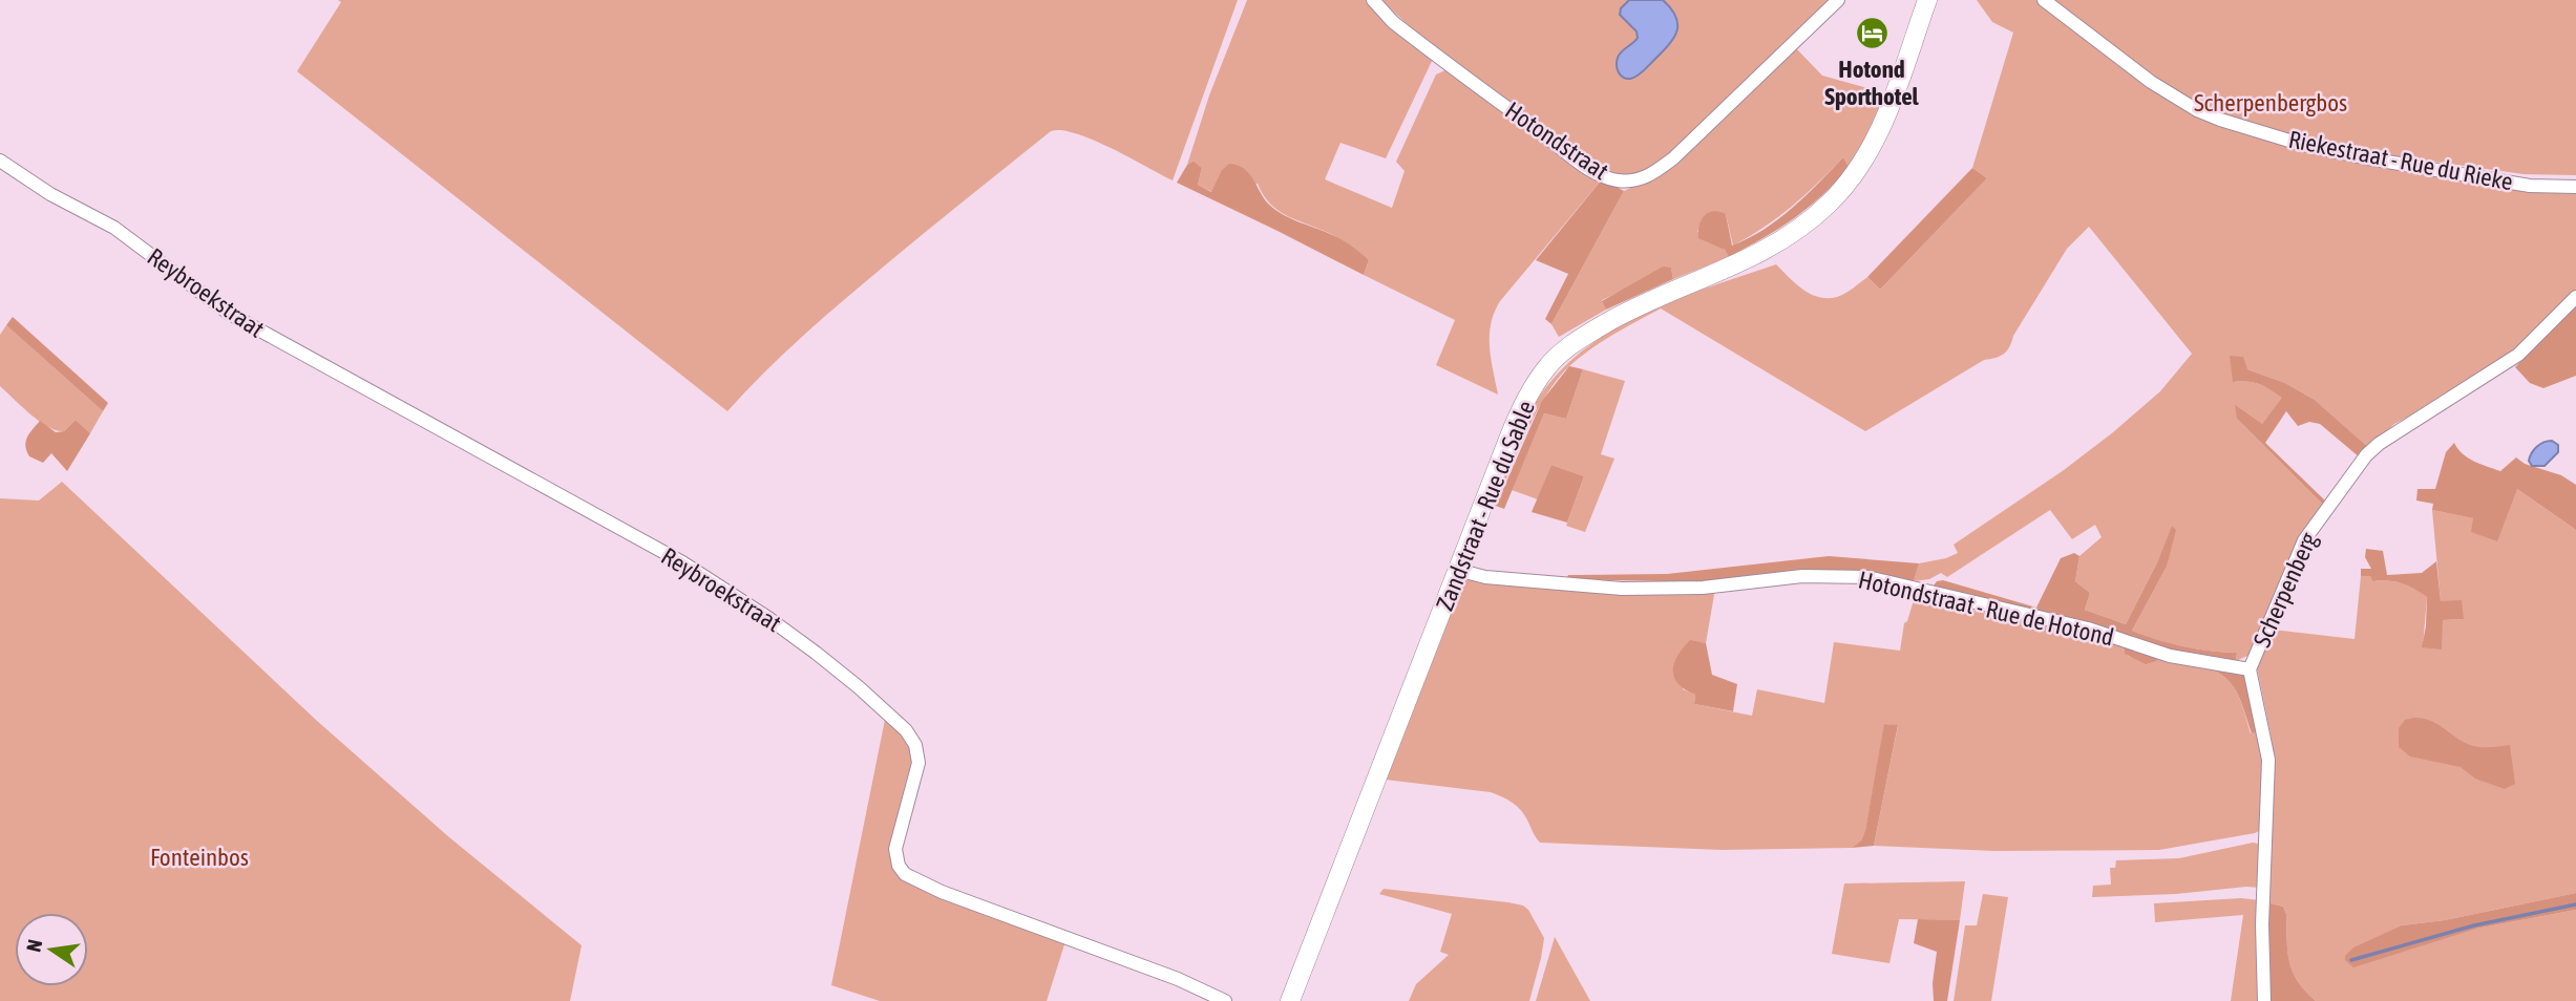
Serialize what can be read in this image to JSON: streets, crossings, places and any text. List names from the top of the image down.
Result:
{
  "streets": {
    "main road": ["Zandstraat - Rue du Sable"],
    "street": [
      "Hotondstraat",
      "Riekestraat - Rue du Rieke",
      "Reybroekstraat",
      "Scherpenberg",
      "Hotondstraat - Rue de Hotond"
    ]
  },
  "crossings": [
    ["Zandstraat - Rue du Sable", "Hotondstraat - Rue de Hotond"],
    ["Scherpenberg", "Hotondstraat - Rue de Hotond"]
  ],
  "parks": ["Scherpenbergbos", "Fonteinbos"],
  "places": {
    "hotel": ["Hotond Sporthotel"]
  },
  "north": "left"
}
